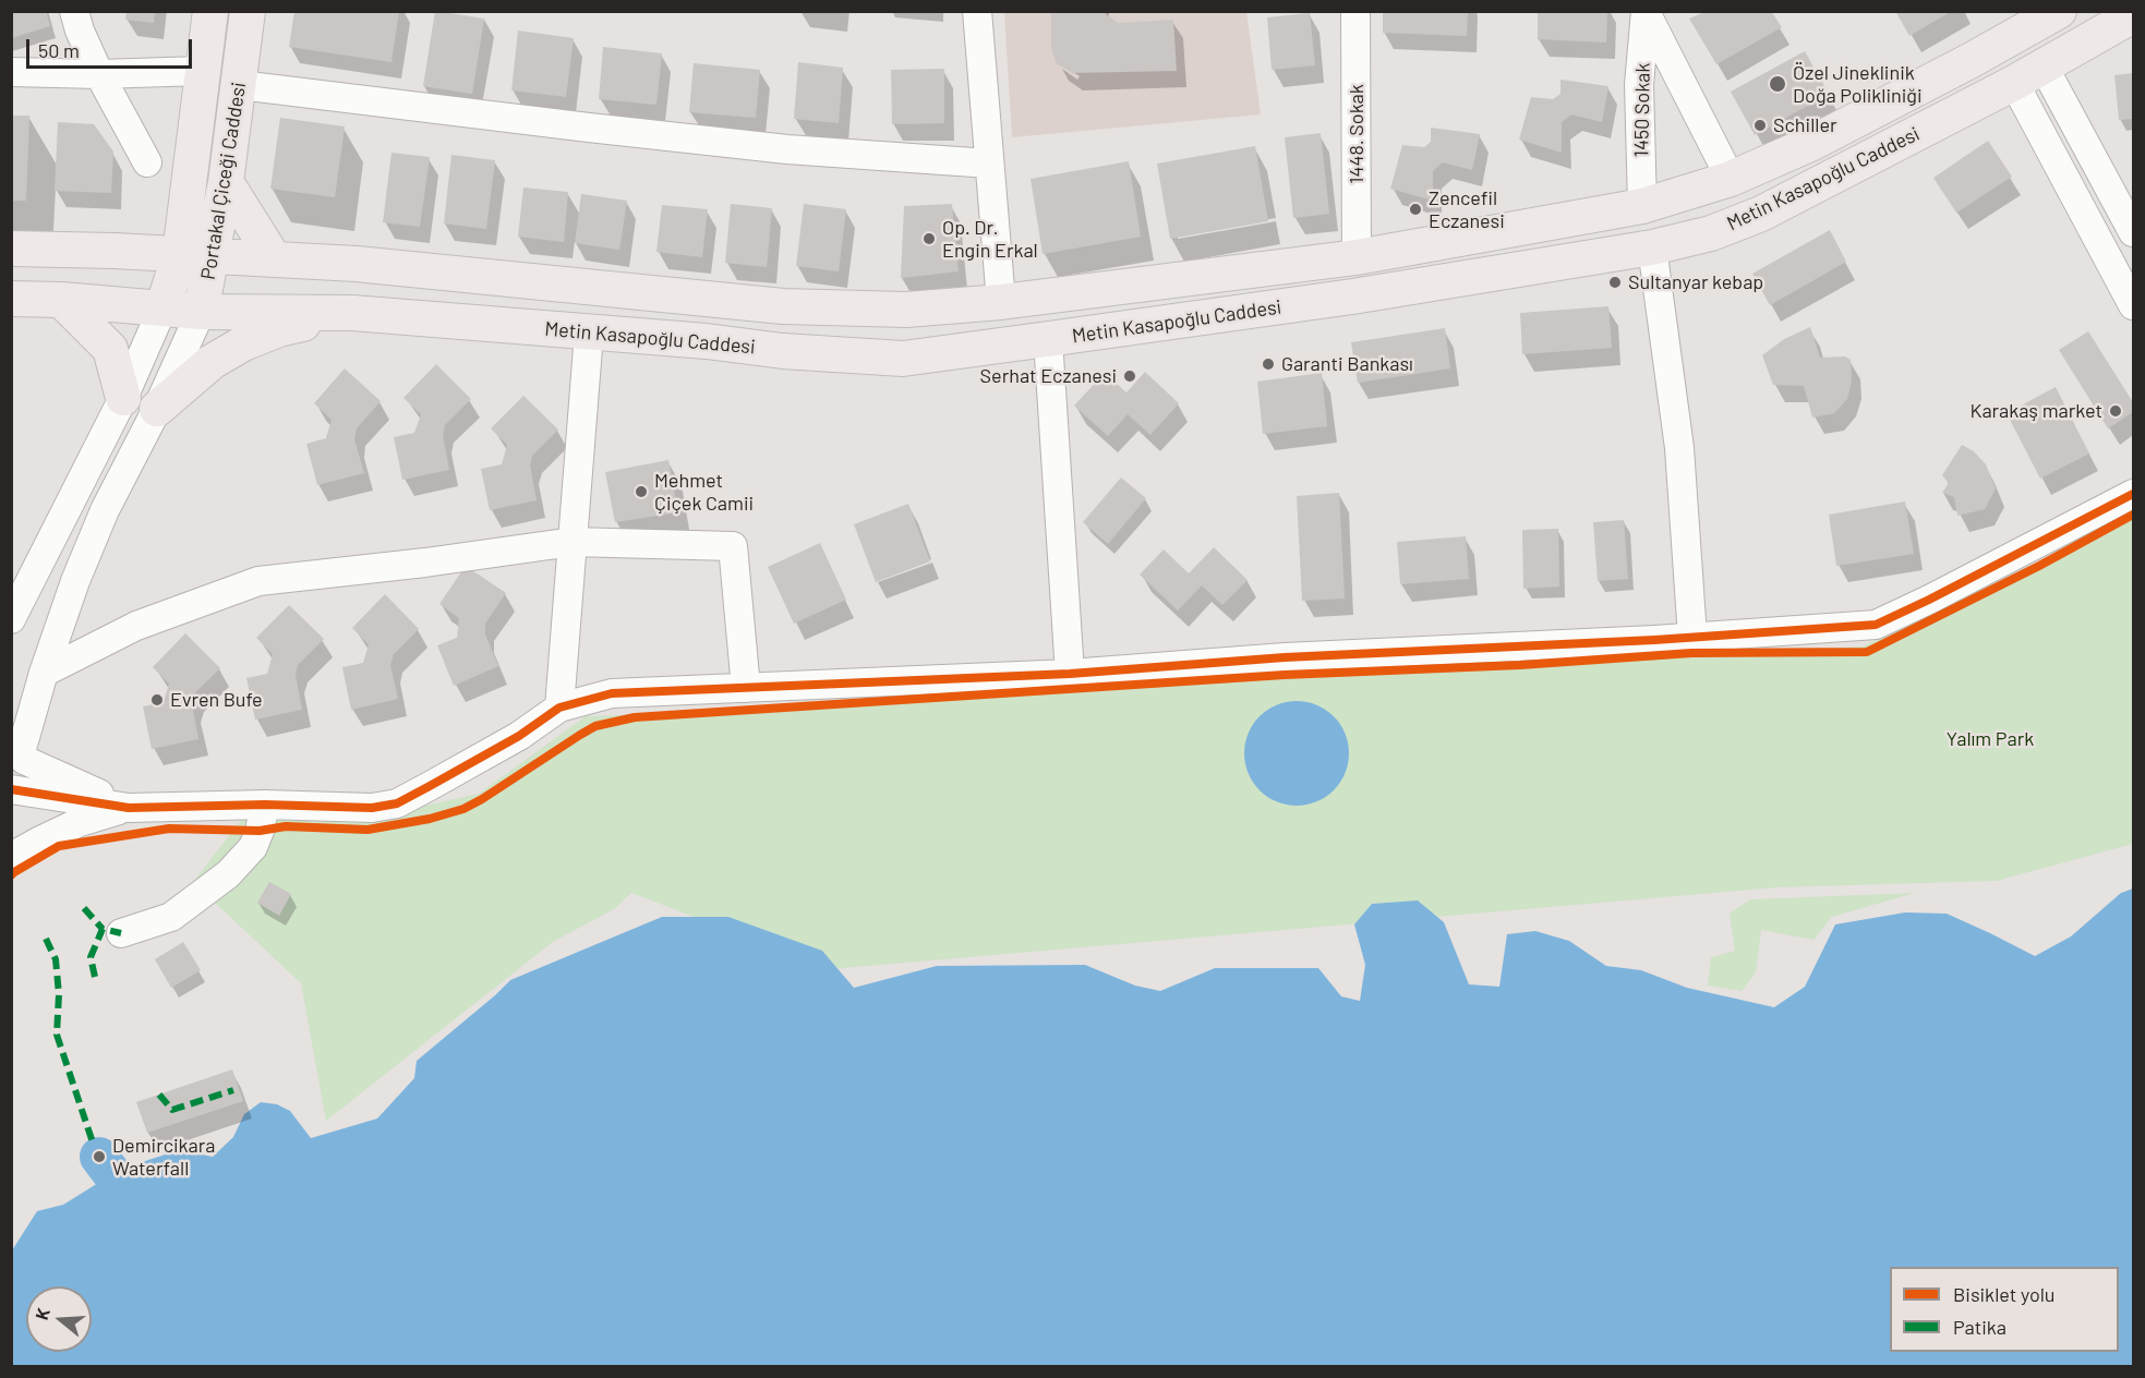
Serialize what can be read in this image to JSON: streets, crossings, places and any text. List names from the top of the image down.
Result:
{
  "streets": {
    "main road": ["Metin Kasapoğlu Caddesi", "Portakal Çiceği Caddesi"],
    "street": ["1450 Sokak", "1448. Sokak"]
  },
  "crossings": [
    ["1450 Sokak", "Metin Kasapoğlu Caddesi"],
    ["1448. Sokak", "Metin Kasapoğlu Caddesi"],
    ["Metin Kasapoğlu Caddesi", "Portakal Çiceği Caddesi"]
  ],
  "parks": ["Yalım Park"],
  "places": [
    "Özel Jineklinik Doğa Polikliniği",
    "Schiller",
    "Zencefil Eczanesi",
    "Op. Dr. Engin Erkal",
    "Sultanyar kebap",
    "Garanti Bankası",
    "Serhat Eczanesi",
    "Karakaş market",
    "Mehmet Çiçek Camii",
    "Evren Bufe",
    "Demircikara Waterfall"
  ],
  "legend": ["Bisiklet yolu", "Patika"],
  "scale_bar": "50 m",
  "north": "left"
}
